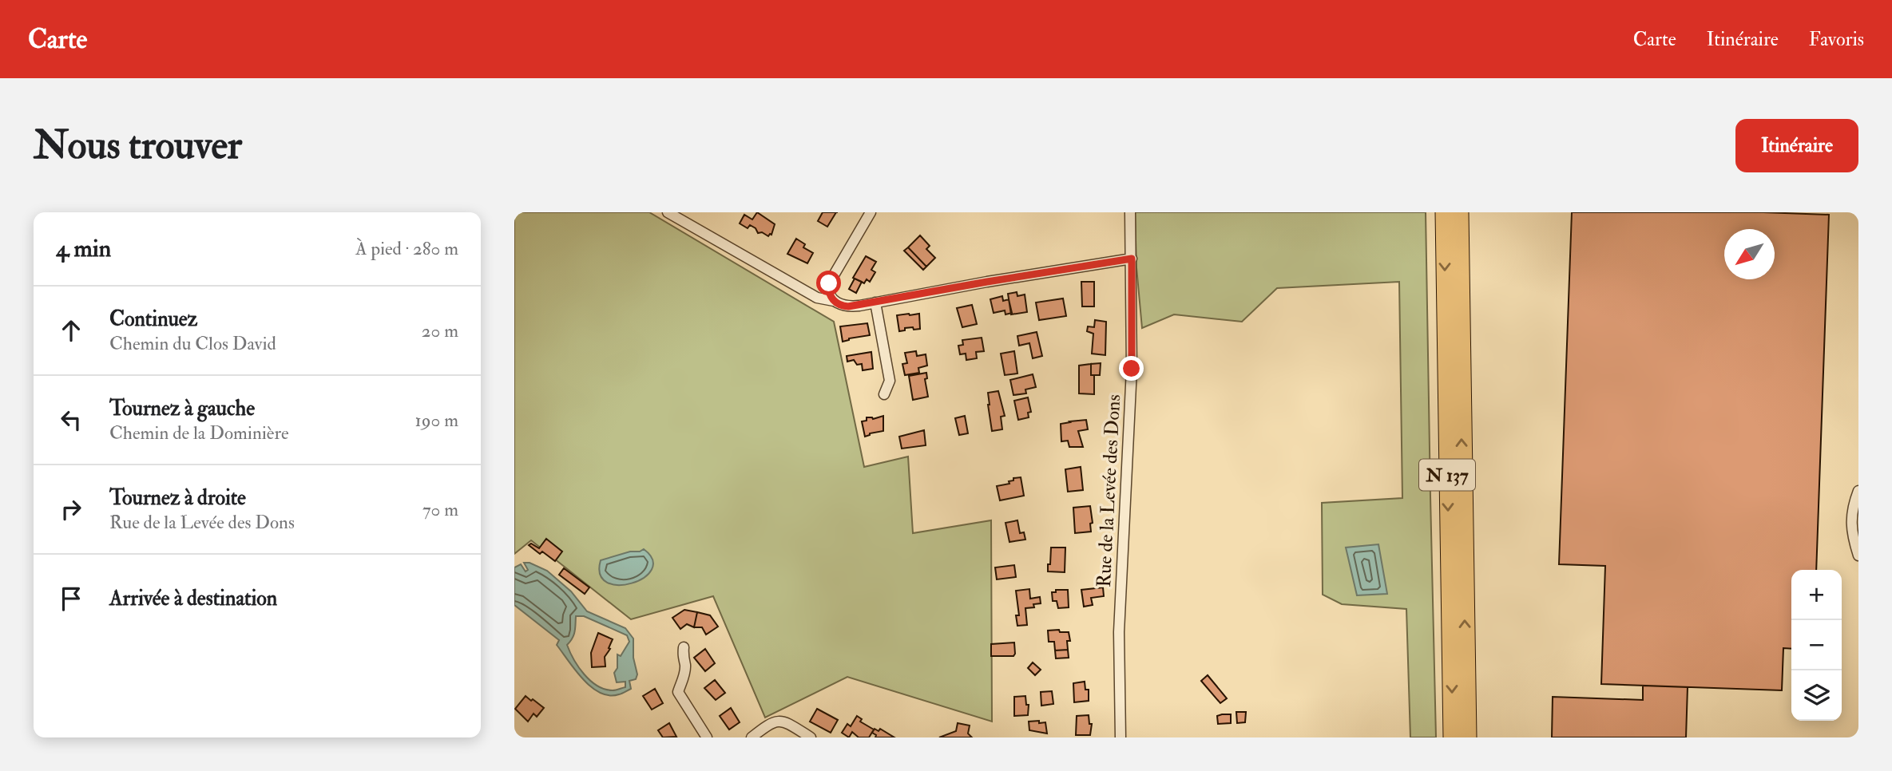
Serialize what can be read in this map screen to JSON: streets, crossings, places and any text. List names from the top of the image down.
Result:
{
  "streets": {
    "highway": ["N 137"],
    "street": ["Rue de la Levée des Dons"]
  },
  "north": "bottom left",
  "page": {
    "header": "Carte",
    "nav": ["Carte", "Itinéraire", "Favoris"],
    "buttons": "Itinéraire",
    "title": "Nous trouver",
    "heading": ["4 min", "À pied · 280 m"],
    "list": [
      ["Continuez", "Chemin du Clos David", "20 m"],
      ["Tournez à gauche", "Chemin de la Dominière", "190 m"],
      ["Tournez à droite", "Rue de la Levée des Dons", "70 m"],
      "Arrivée à destination"
    ],
    "map_buttons": ["+", "−"]
  }
}
